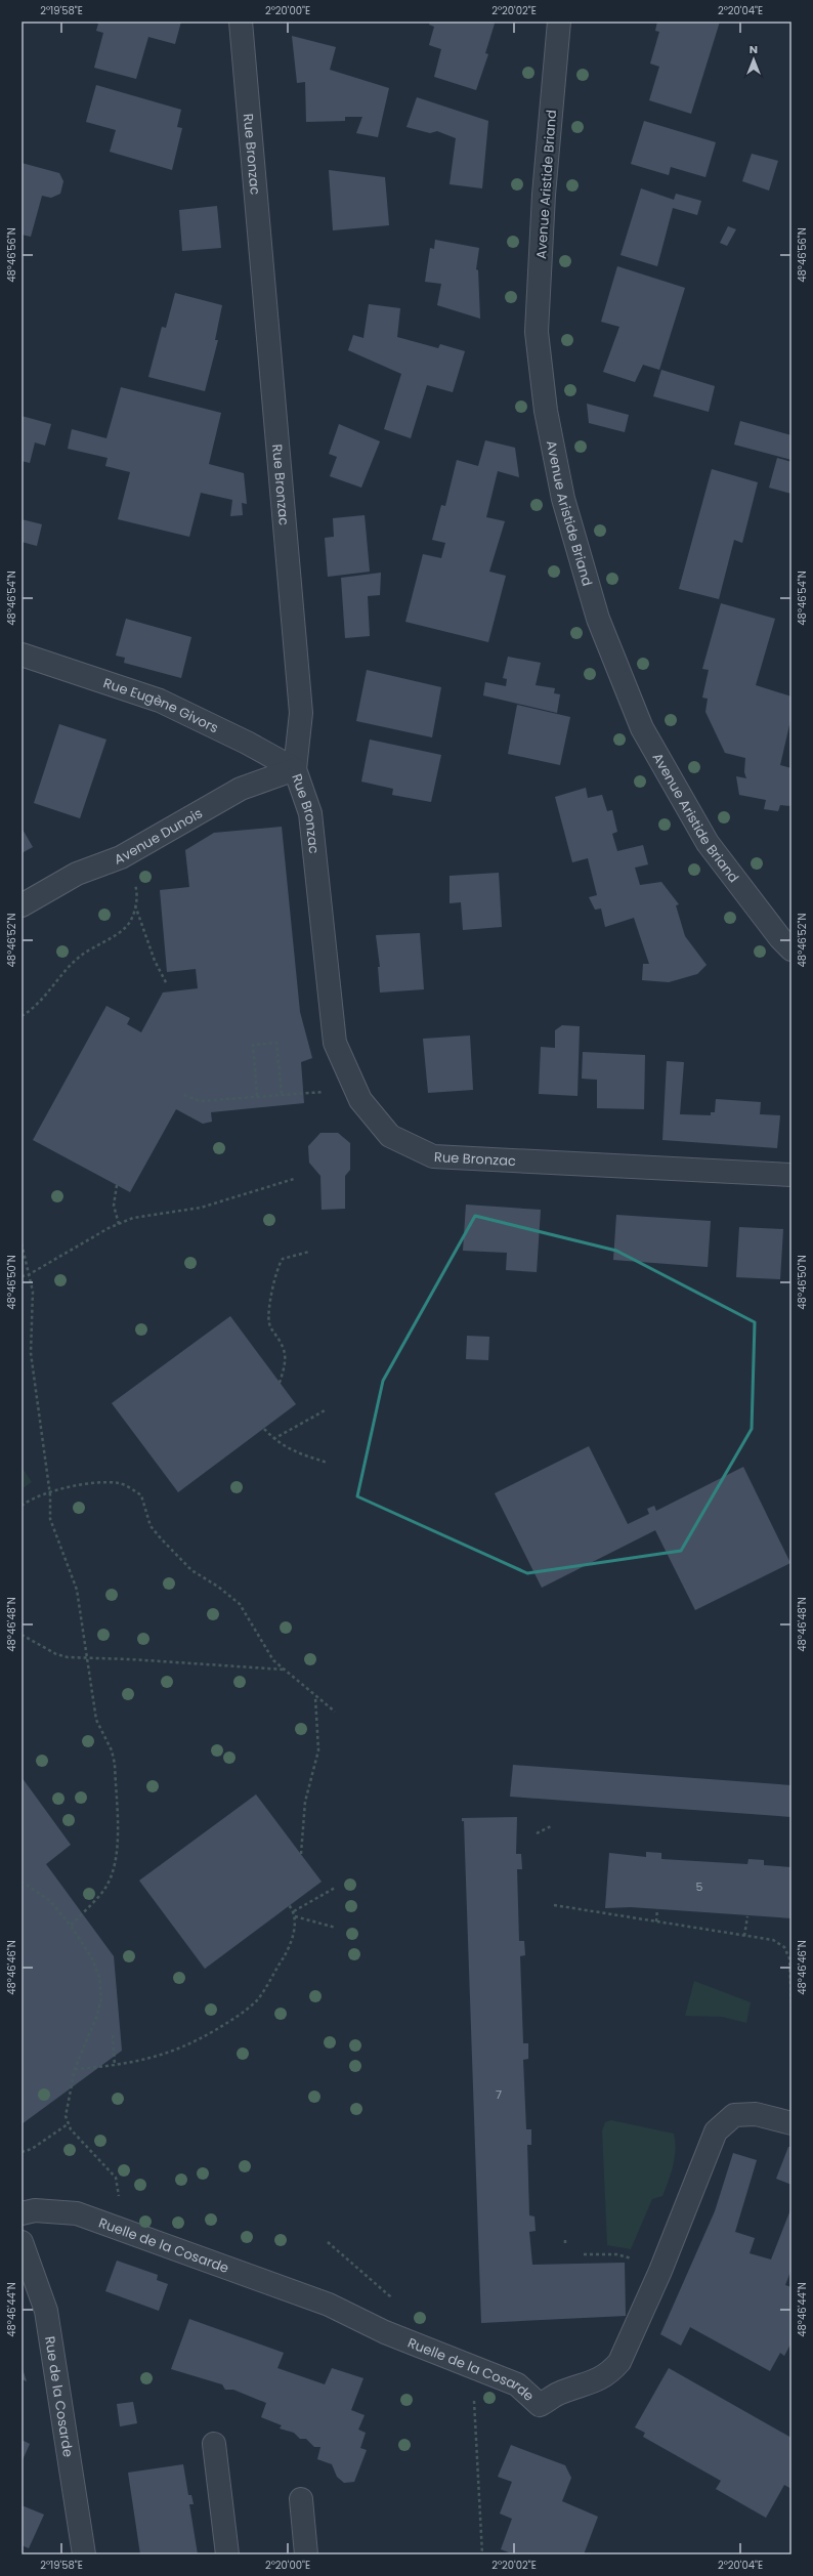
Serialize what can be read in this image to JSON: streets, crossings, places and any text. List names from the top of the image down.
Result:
{
  "streets": {
    "street": [
      "Rue Bronzac",
      "Avenue Aristide Briand",
      "Rue Eugène Givors",
      "Avenue Dunois",
      "Ruelle de la Cosarde",
      "Rue de la Cosarde"
    ]
  },
  "crossings": [
    ["Rue Bronzac", "Rue Eugène Givors"],
    ["Rue Bronzac", "Avenue Dunois"],
    ["Rue Eugène Givors", "Avenue Dunois"]
  ],
  "house_numbers": ["5", "7"],
  "north": "top",
  "coordinates": [
    "2°19'58\"E",
    "2°20'00\"E",
    "2°20'02\"E",
    "2°20'04\"E",
    "48°46'56\"N",
    "48°46'54\"N",
    "48°46'52\"N",
    "48°46'50\"N",
    "48°46'48\"N",
    "48°46'46\"N",
    "48°46'44\"N"
  ]
}
